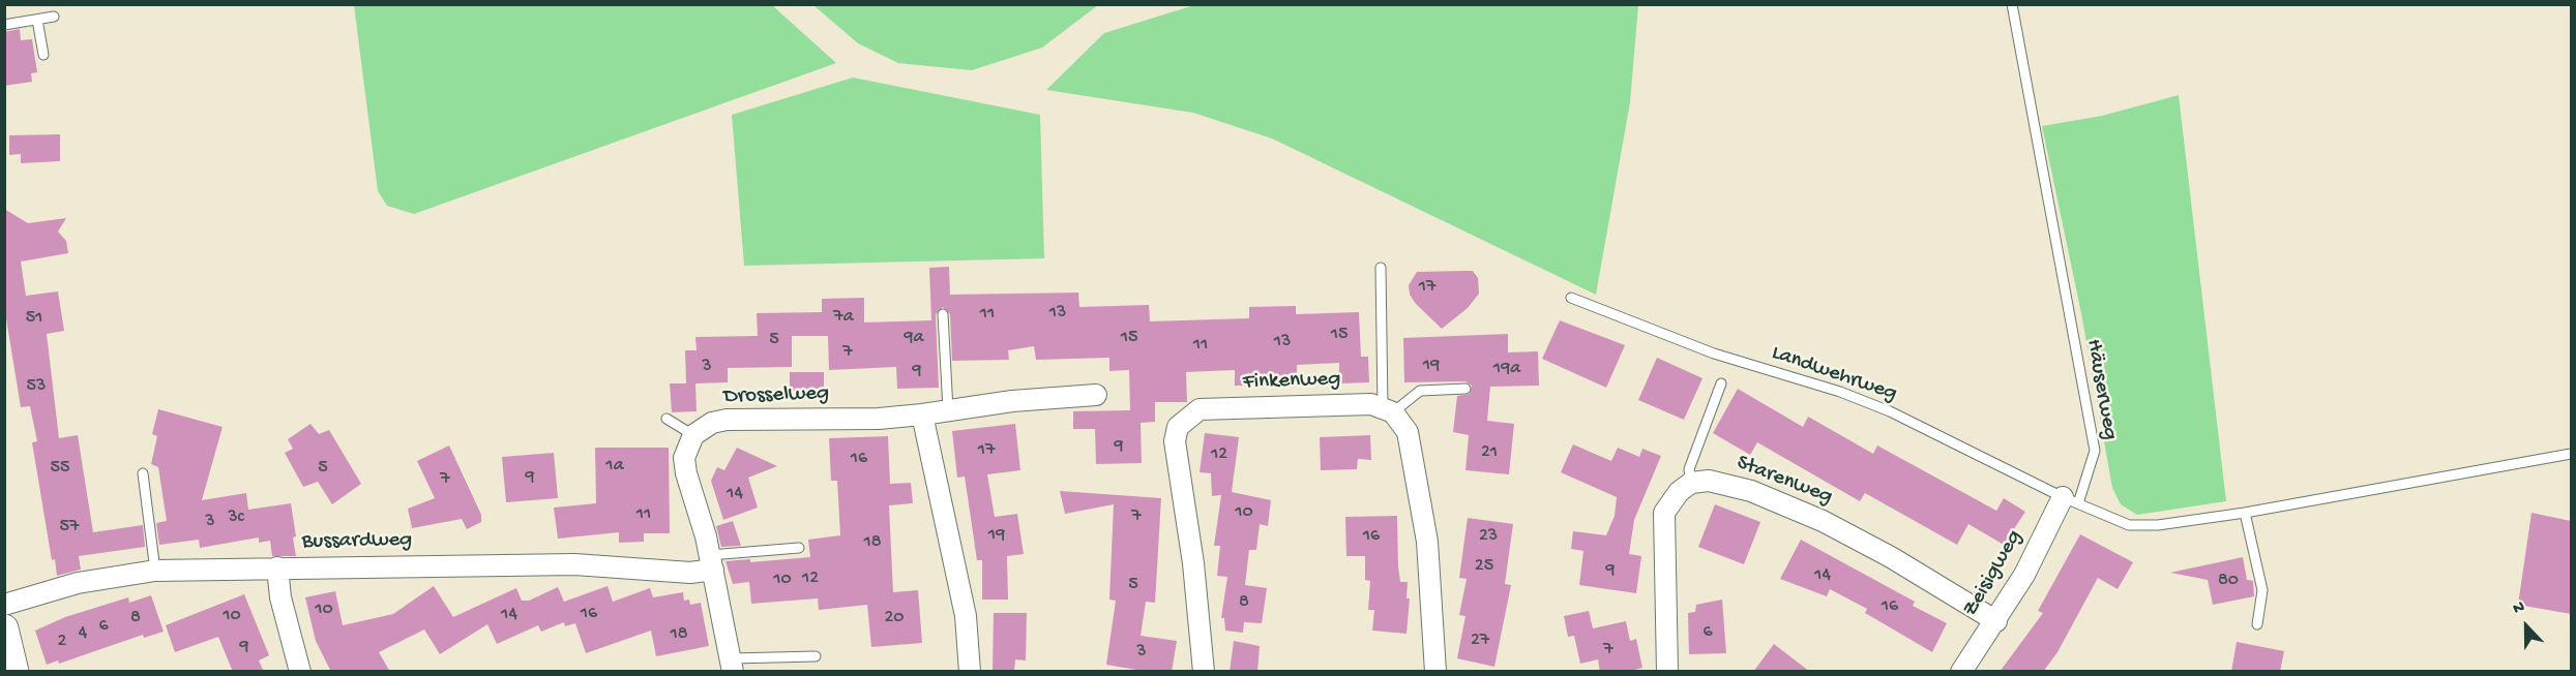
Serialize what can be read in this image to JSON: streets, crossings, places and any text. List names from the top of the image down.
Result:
{
  "streets": {
    "street": [
      "Finkenweg",
      "Drosselweg",
      "Starenweg",
      "Bussardweg",
      "Zeisigweg"
    ],
    "lane": ["Landwehrweg", "Häuserweg"]
  },
  "crossings": [
    ["Landwehrweg", "Häuserweg"],
    ["Landwehrweg", "Zeisigweg"],
    ["Häuserweg", "Zeisigweg"],
    ["Starenweg", "Zeisigweg"]
  ],
  "house_numbers": [
    "17",
    "13",
    "11",
    "7a",
    "51",
    "15",
    "9a",
    "15",
    "5",
    "13",
    "11",
    "7",
    "19",
    "3",
    "19a",
    "9",
    "53",
    "9",
    "17",
    "21",
    "12",
    "16",
    "1a",
    "55",
    "5",
    "9",
    "7",
    "14",
    "10",
    "11",
    "7",
    "3c",
    "3",
    "57",
    "19",
    "16",
    "23",
    "18",
    "25",
    "9",
    "14",
    "12",
    "10",
    "80",
    "5",
    "8",
    "16",
    "10",
    "16",
    "14",
    "10",
    "8",
    "20",
    "6",
    "6",
    "4",
    "18",
    "27",
    "2",
    "9",
    "7",
    "3"
  ],
  "north": "top"
}
